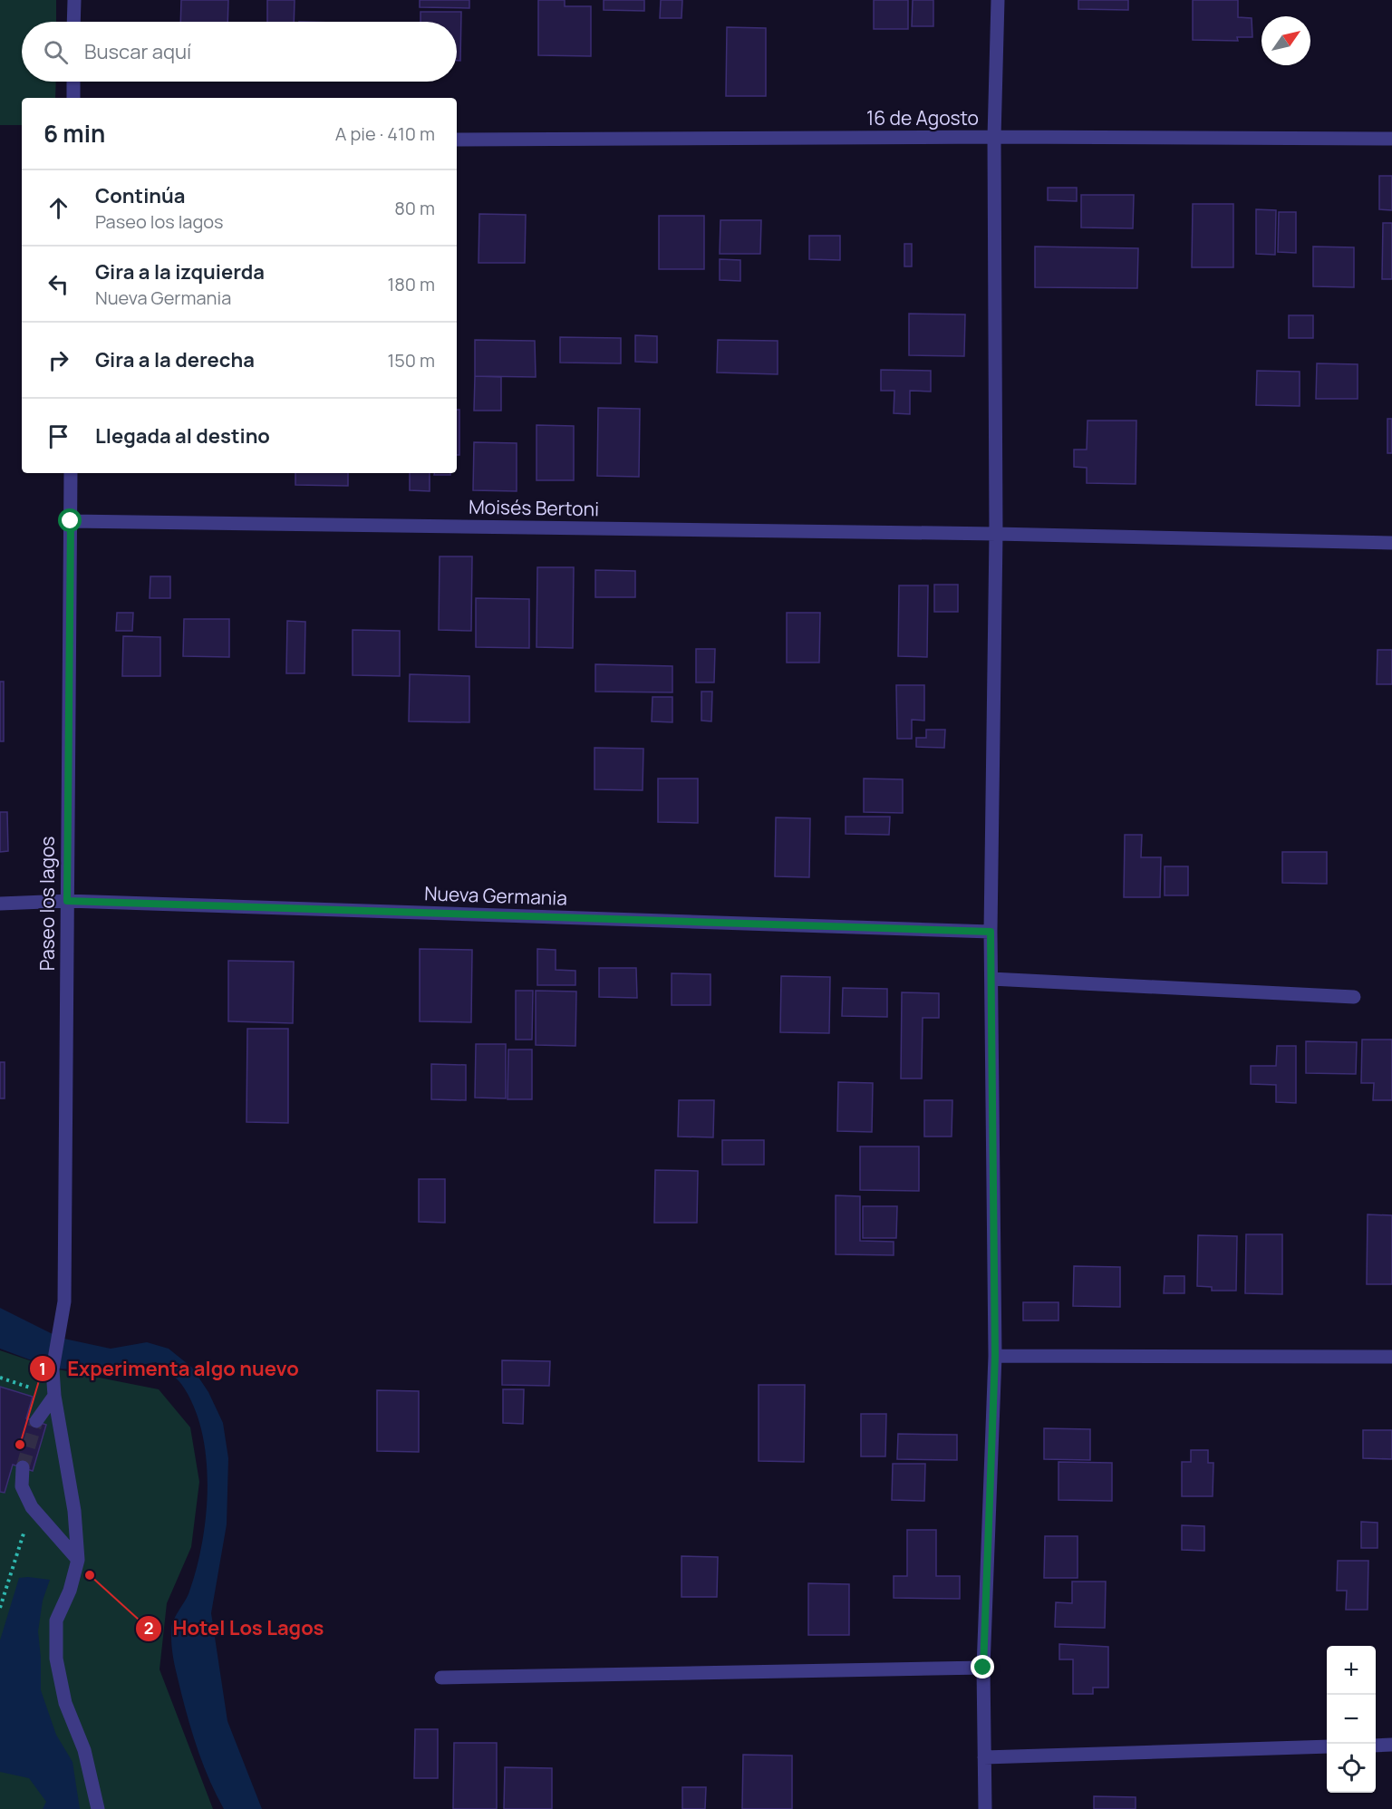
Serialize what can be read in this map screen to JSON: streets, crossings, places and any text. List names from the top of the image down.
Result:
{
  "streets": {
    "street": [
      "16 de Agosto",
      "Moisés Bertoni",
      "Nueva Germania",
      "Paseo los lagos"
    ]
  },
  "crossings": [
    ["Moisés Bertoni", "Paseo los lagos"],
    ["Nueva Germania", "Paseo los lagos"]
  ],
  "places": ["Experimenta algo nuevo", "Hotel Los Lagos"],
  "north": "top right",
  "page": {
    "search": "Buscar aquí",
    "heading": ["6 min", "A pie · 410 m"],
    "list": [
      ["Continúa", "Paseo los lagos", "80 m"],
      ["Gira a la izquierda", "Nueva Germania", "180 m"],
      ["Gira a la derecha", "150 m"],
      "Llegada al destino"
    ],
    "map_buttons": ["+", "−"]
  }
}
